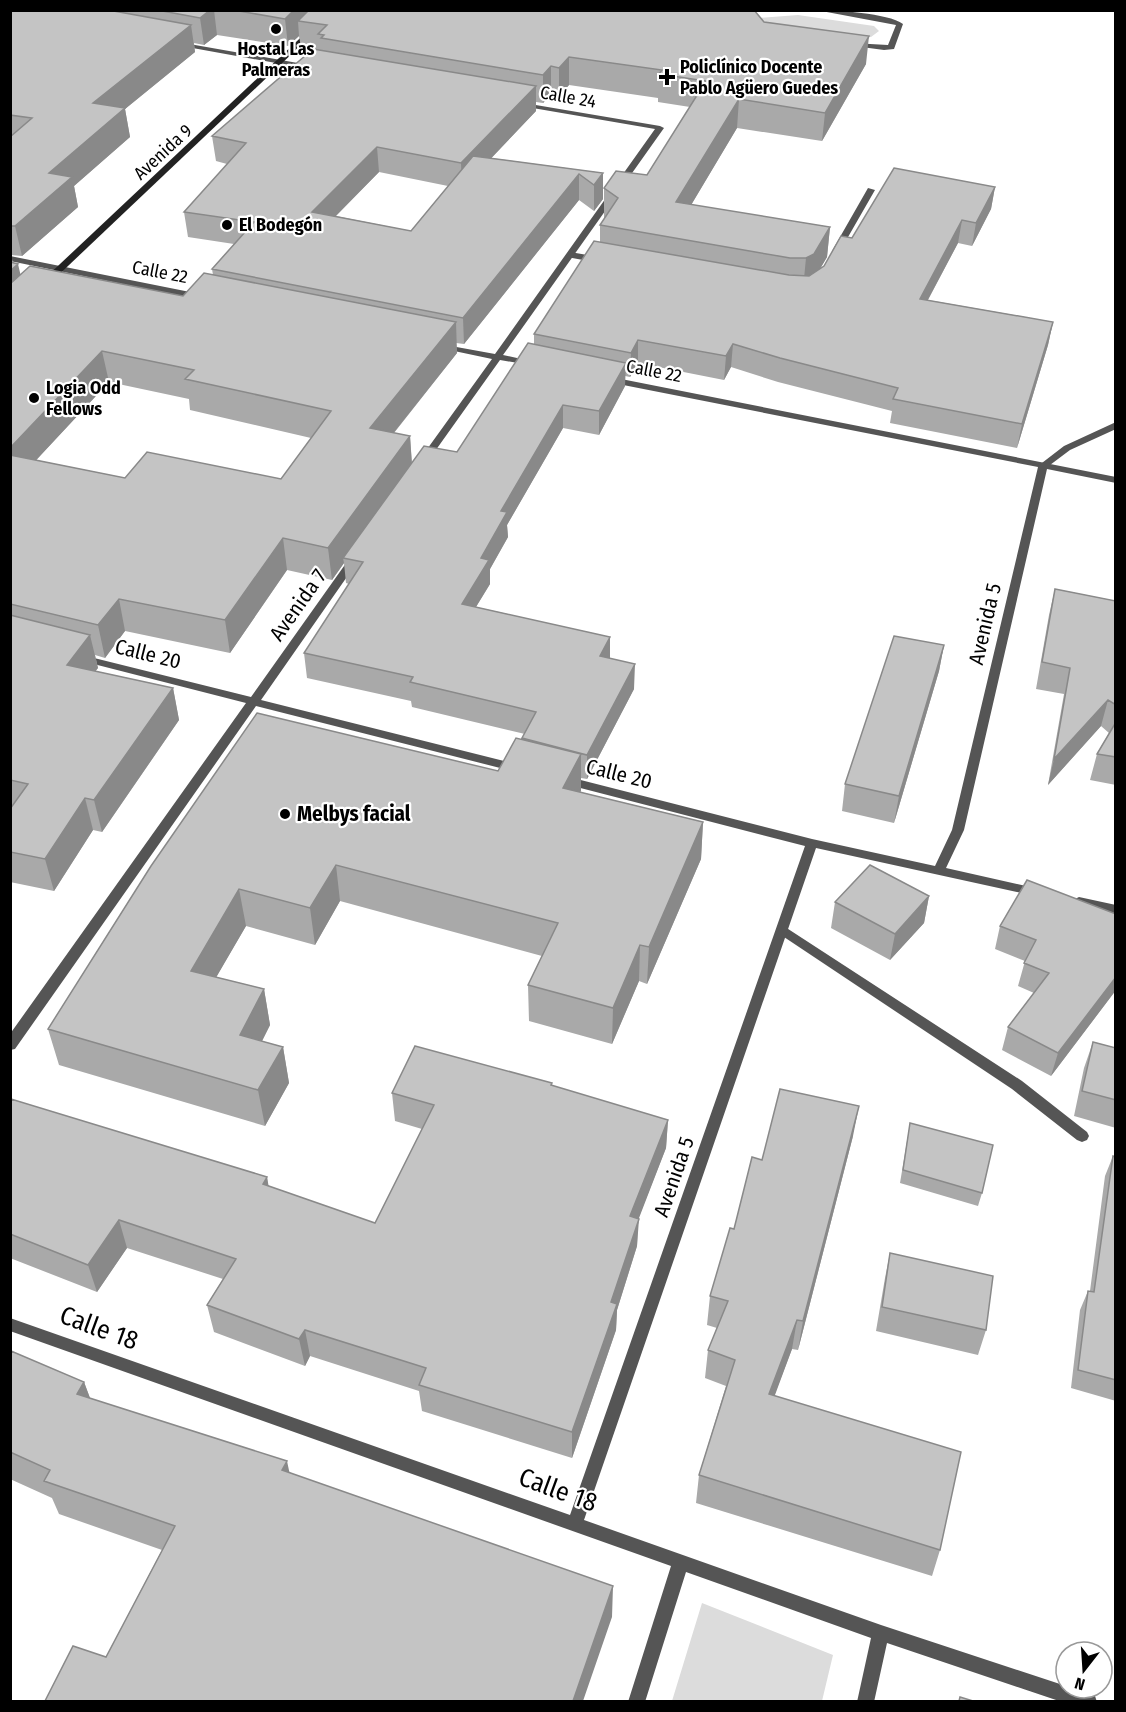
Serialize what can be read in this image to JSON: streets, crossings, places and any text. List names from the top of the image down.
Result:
{
  "streets": {
    "main road": ["Avenida 9"],
    "street": [
      "Calle 24",
      "Calle 22",
      "Avenida 7",
      "Avenida 5",
      "Calle 20",
      "Calle 18"
    ]
  },
  "crossings": [
    ["Avenida 9", "Calle 22"],
    ["Calle 22", "Avenida 5"],
    ["Avenida 7", "Calle 20"],
    ["Avenida 5", "Calle 20"],
    ["Avenida 5", "Calle 18"]
  ],
  "places": {
    "other": [
      "Hostal Las Palmeras",
      "El Bodegón",
      "Logia Odd Fellows",
      "Melbys facial"
    ],
    "health": ["Policlínico Docente Pablo Agüero Guedes"]
  },
  "north": "bottom"
}
